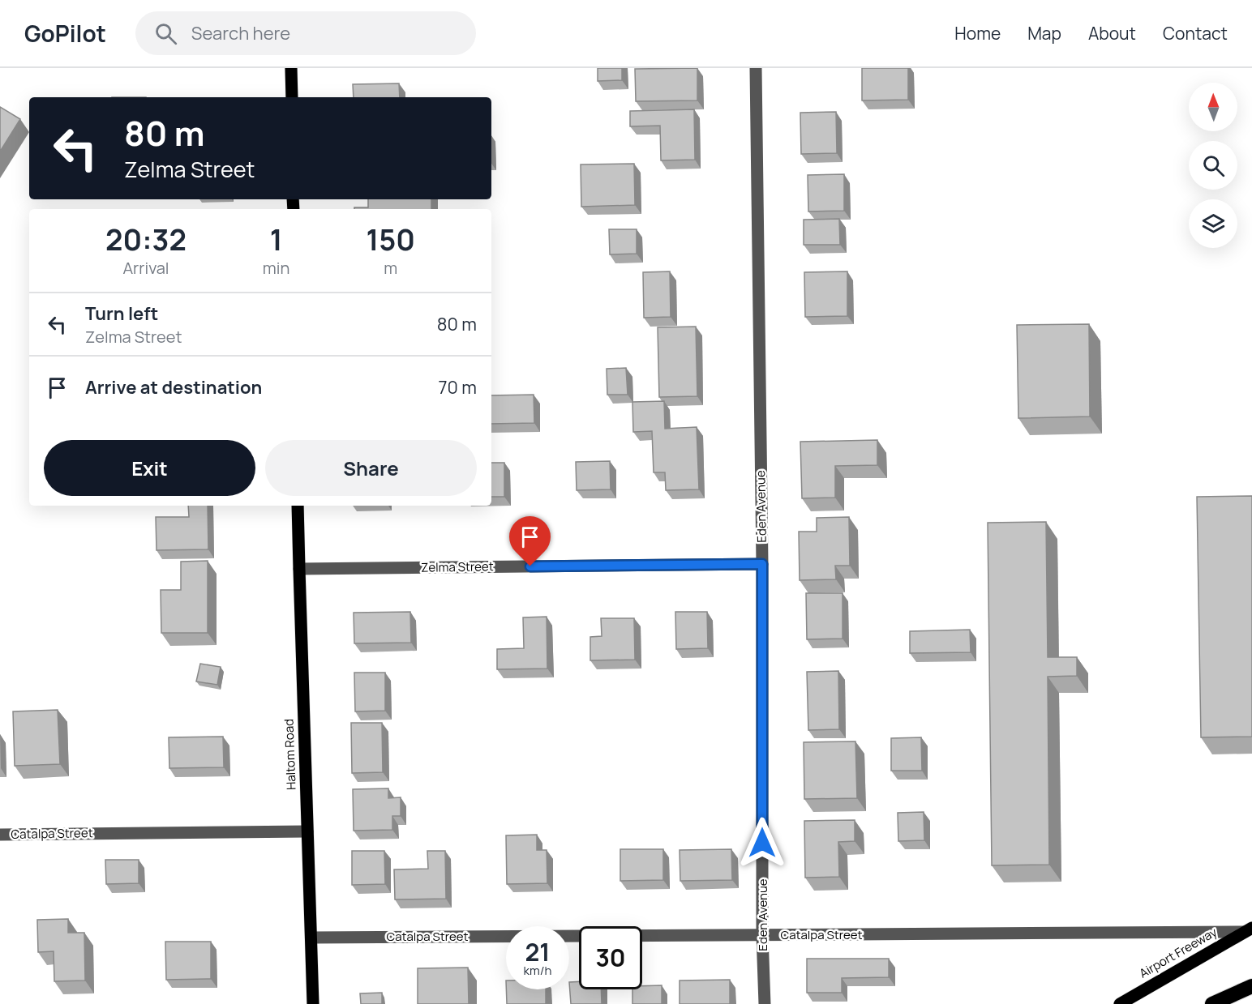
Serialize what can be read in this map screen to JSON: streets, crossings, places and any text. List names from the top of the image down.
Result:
{
  "streets": {
    "main road": ["Haltom Road", "Airport Freeway"],
    "street": ["Eden Avenue", "Zelma Street", "Catalpa Street"]
  },
  "crossings": [
    ["Eden Avenue", "Zelma Street"],
    ["Eden Avenue", "Catalpa Street"],
    ["Zelma Street", "Haltom Road"],
    ["Haltom Road", "Catalpa Street"],
    ["Catalpa Street", "Airport Freeway"]
  ],
  "north": "top",
  "page": {
    "header": "GoPilot",
    "search": "Search here",
    "nav": [
      "Home",
      "Map",
      "About",
      "Contact"
    ],
    "turn": ["80 m", "Zelma Street"],
    "eta": [
      "20:32",
      "Arrival",
      "1",
      "min",
      "150",
      "m"
    ],
    "list": [
      {
        "name": "Turn left",
        "note": "Zelma Street",
        "value": "80 m"
      },
      {
        "name": "Arrive at destination",
        "value": "70 m"
      }
    ],
    "buttons": ["Exit", "Share"],
    "speed": "21 km/h",
    "limit": "30"
  }
}
